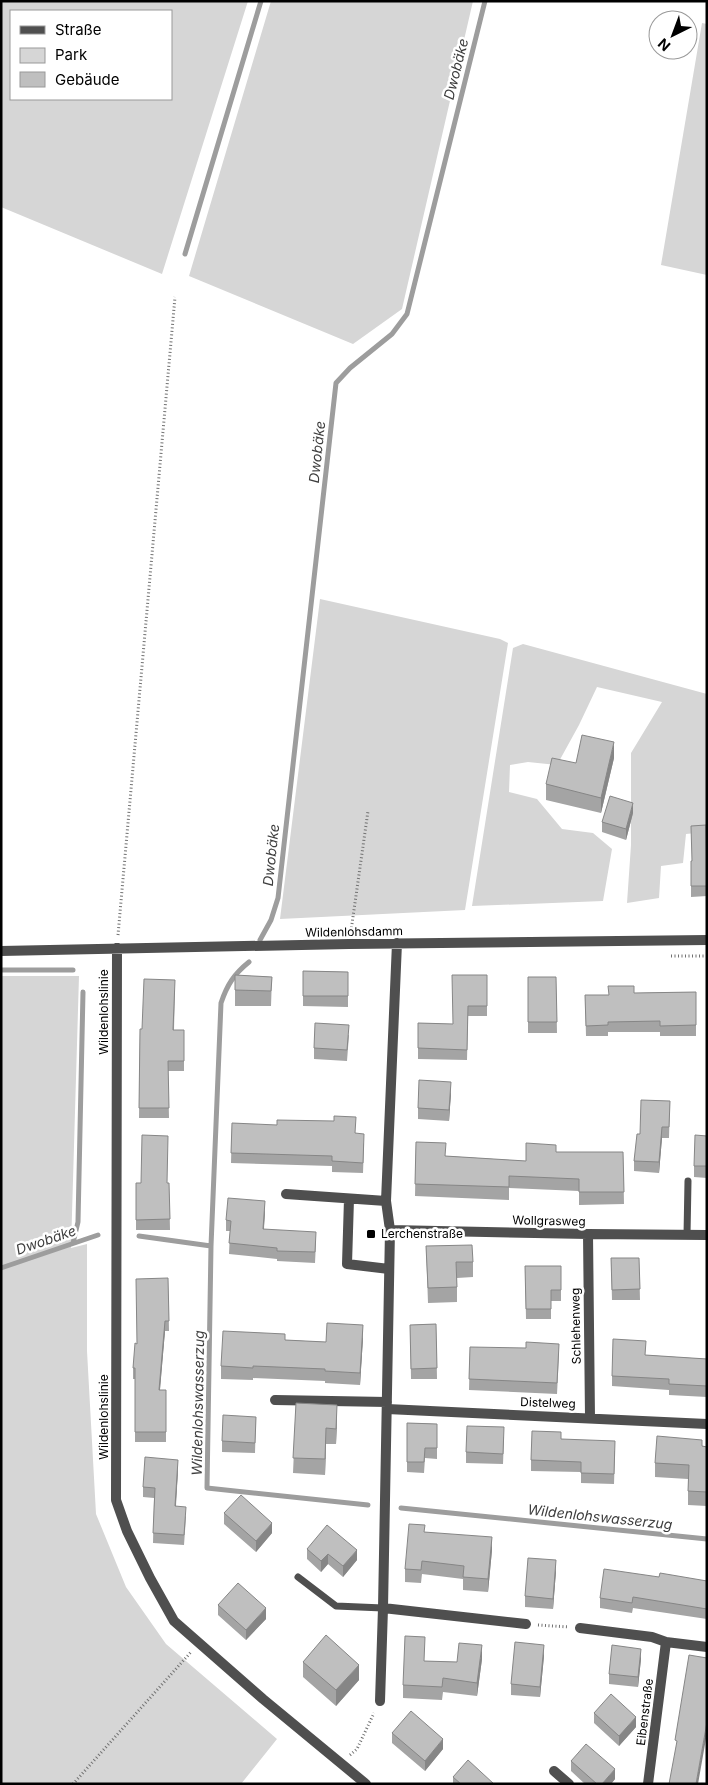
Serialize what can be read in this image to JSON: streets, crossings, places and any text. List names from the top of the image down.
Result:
{
  "streets": {
    "street": [
      "Wildenlohsdamm",
      "Wildenlohslinie",
      "Wollgrasweg",
      "Schlehenweg",
      "Distelweg",
      "Eibenstraße"
    ]
  },
  "crossings": [
    ["Wildenlohsdamm", "Wildenlohslinie"],
    ["Wollgrasweg", "Schlehenweg"],
    ["Schlehenweg", "Distelweg"]
  ],
  "water": ["Dwobäke", "Wildenlohswasserzug"],
  "places": {
    "transit": ["Lerchenstraße"]
  },
  "legend": ["Straße", "Park", "Gebäude"],
  "north": "bottom left"
}
